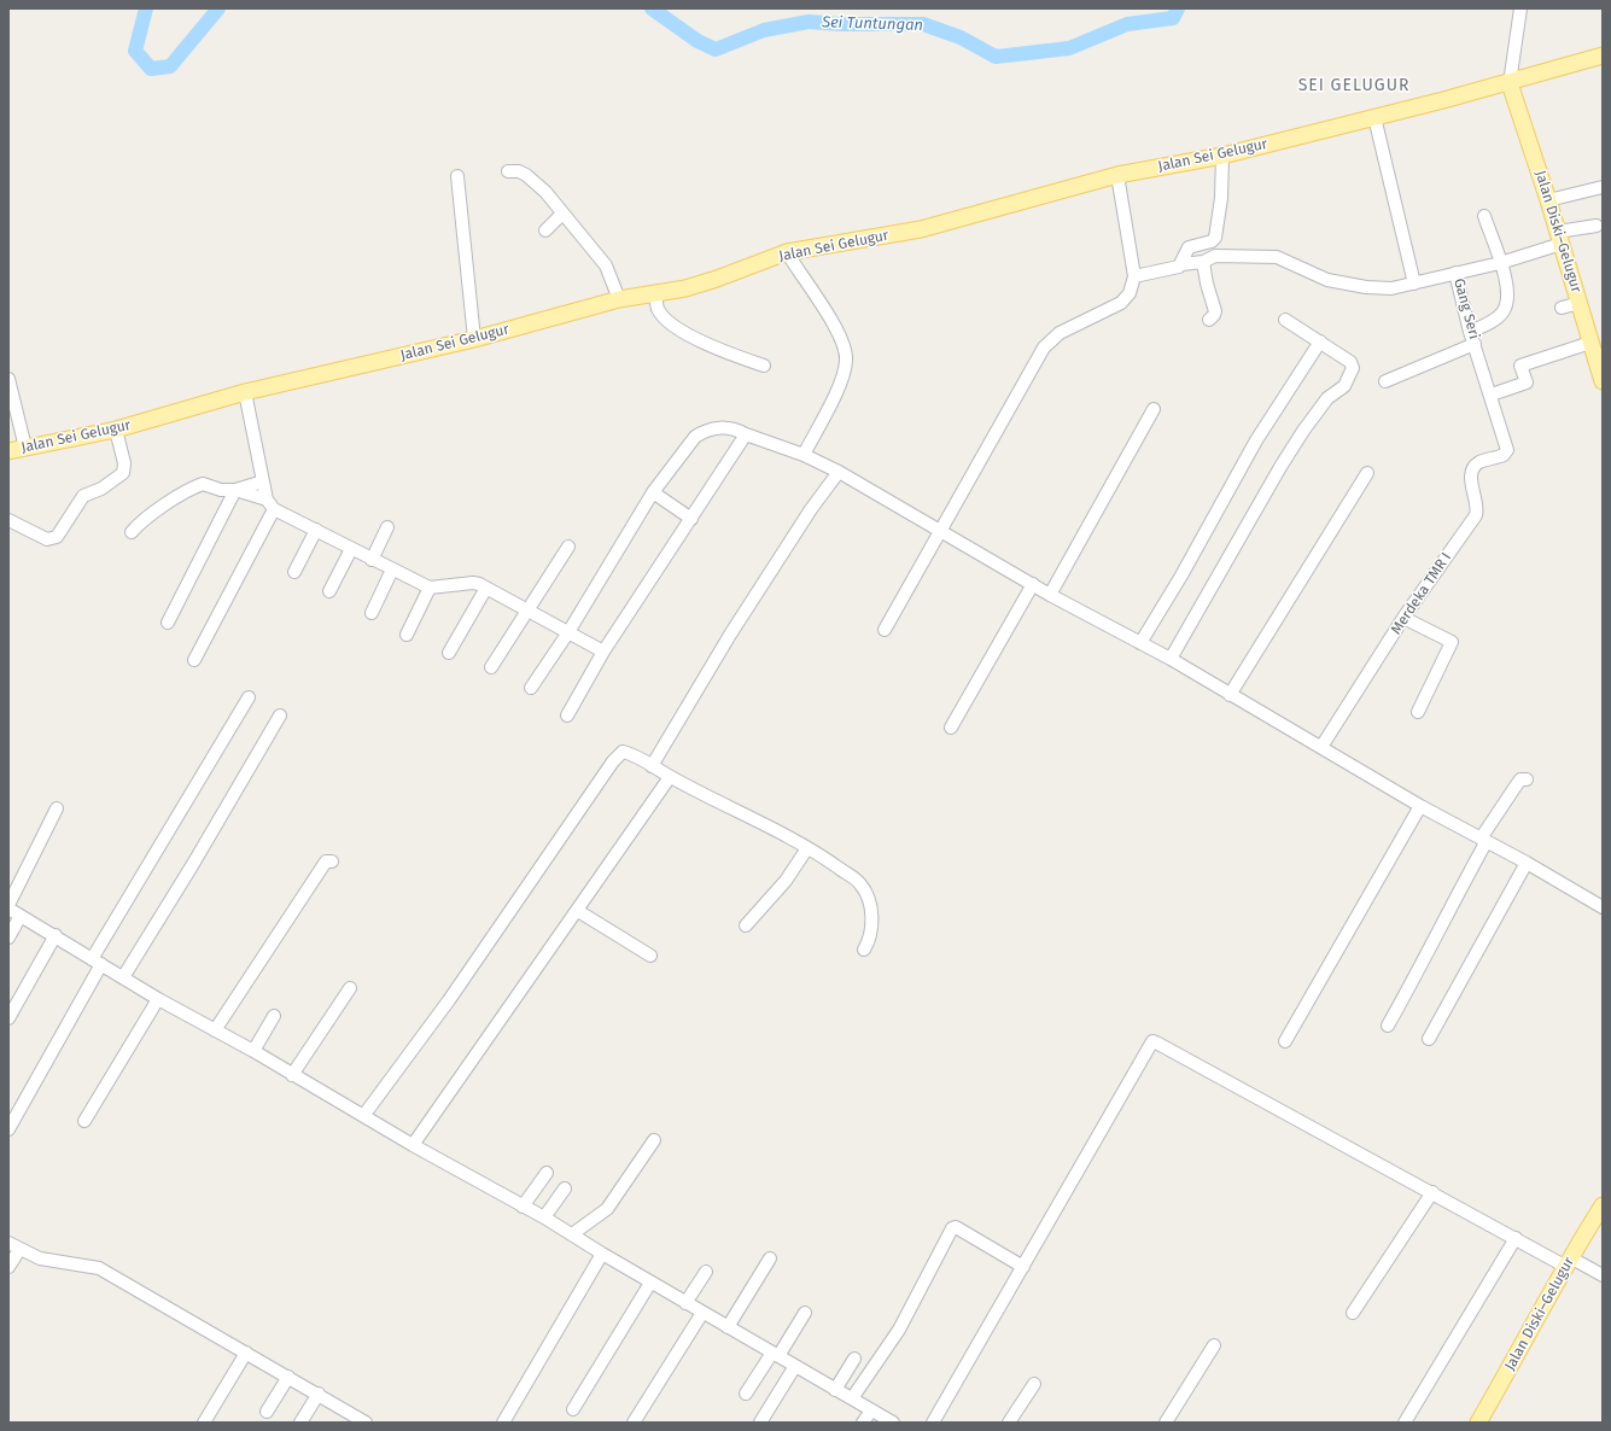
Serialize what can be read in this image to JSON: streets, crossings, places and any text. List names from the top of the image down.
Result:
{
  "streets": {
    "main road": ["Jalan Sei Gelugur", "Jalan Diski–Gelugur"],
    "street": ["Gang Seri", "Merdeka TMR I"]
  },
  "crossings": [
    ["Jalan Sei Gelugur", "Jalan Diski–Gelugur"],
    ["Jalan Diski–Gelugur", "Gang Seri"],
    ["Gang Seri", "Merdeka TMR I"]
  ],
  "districts": ["SEI GELUGUR"],
  "water": ["Sei Tuntungan"]
}
